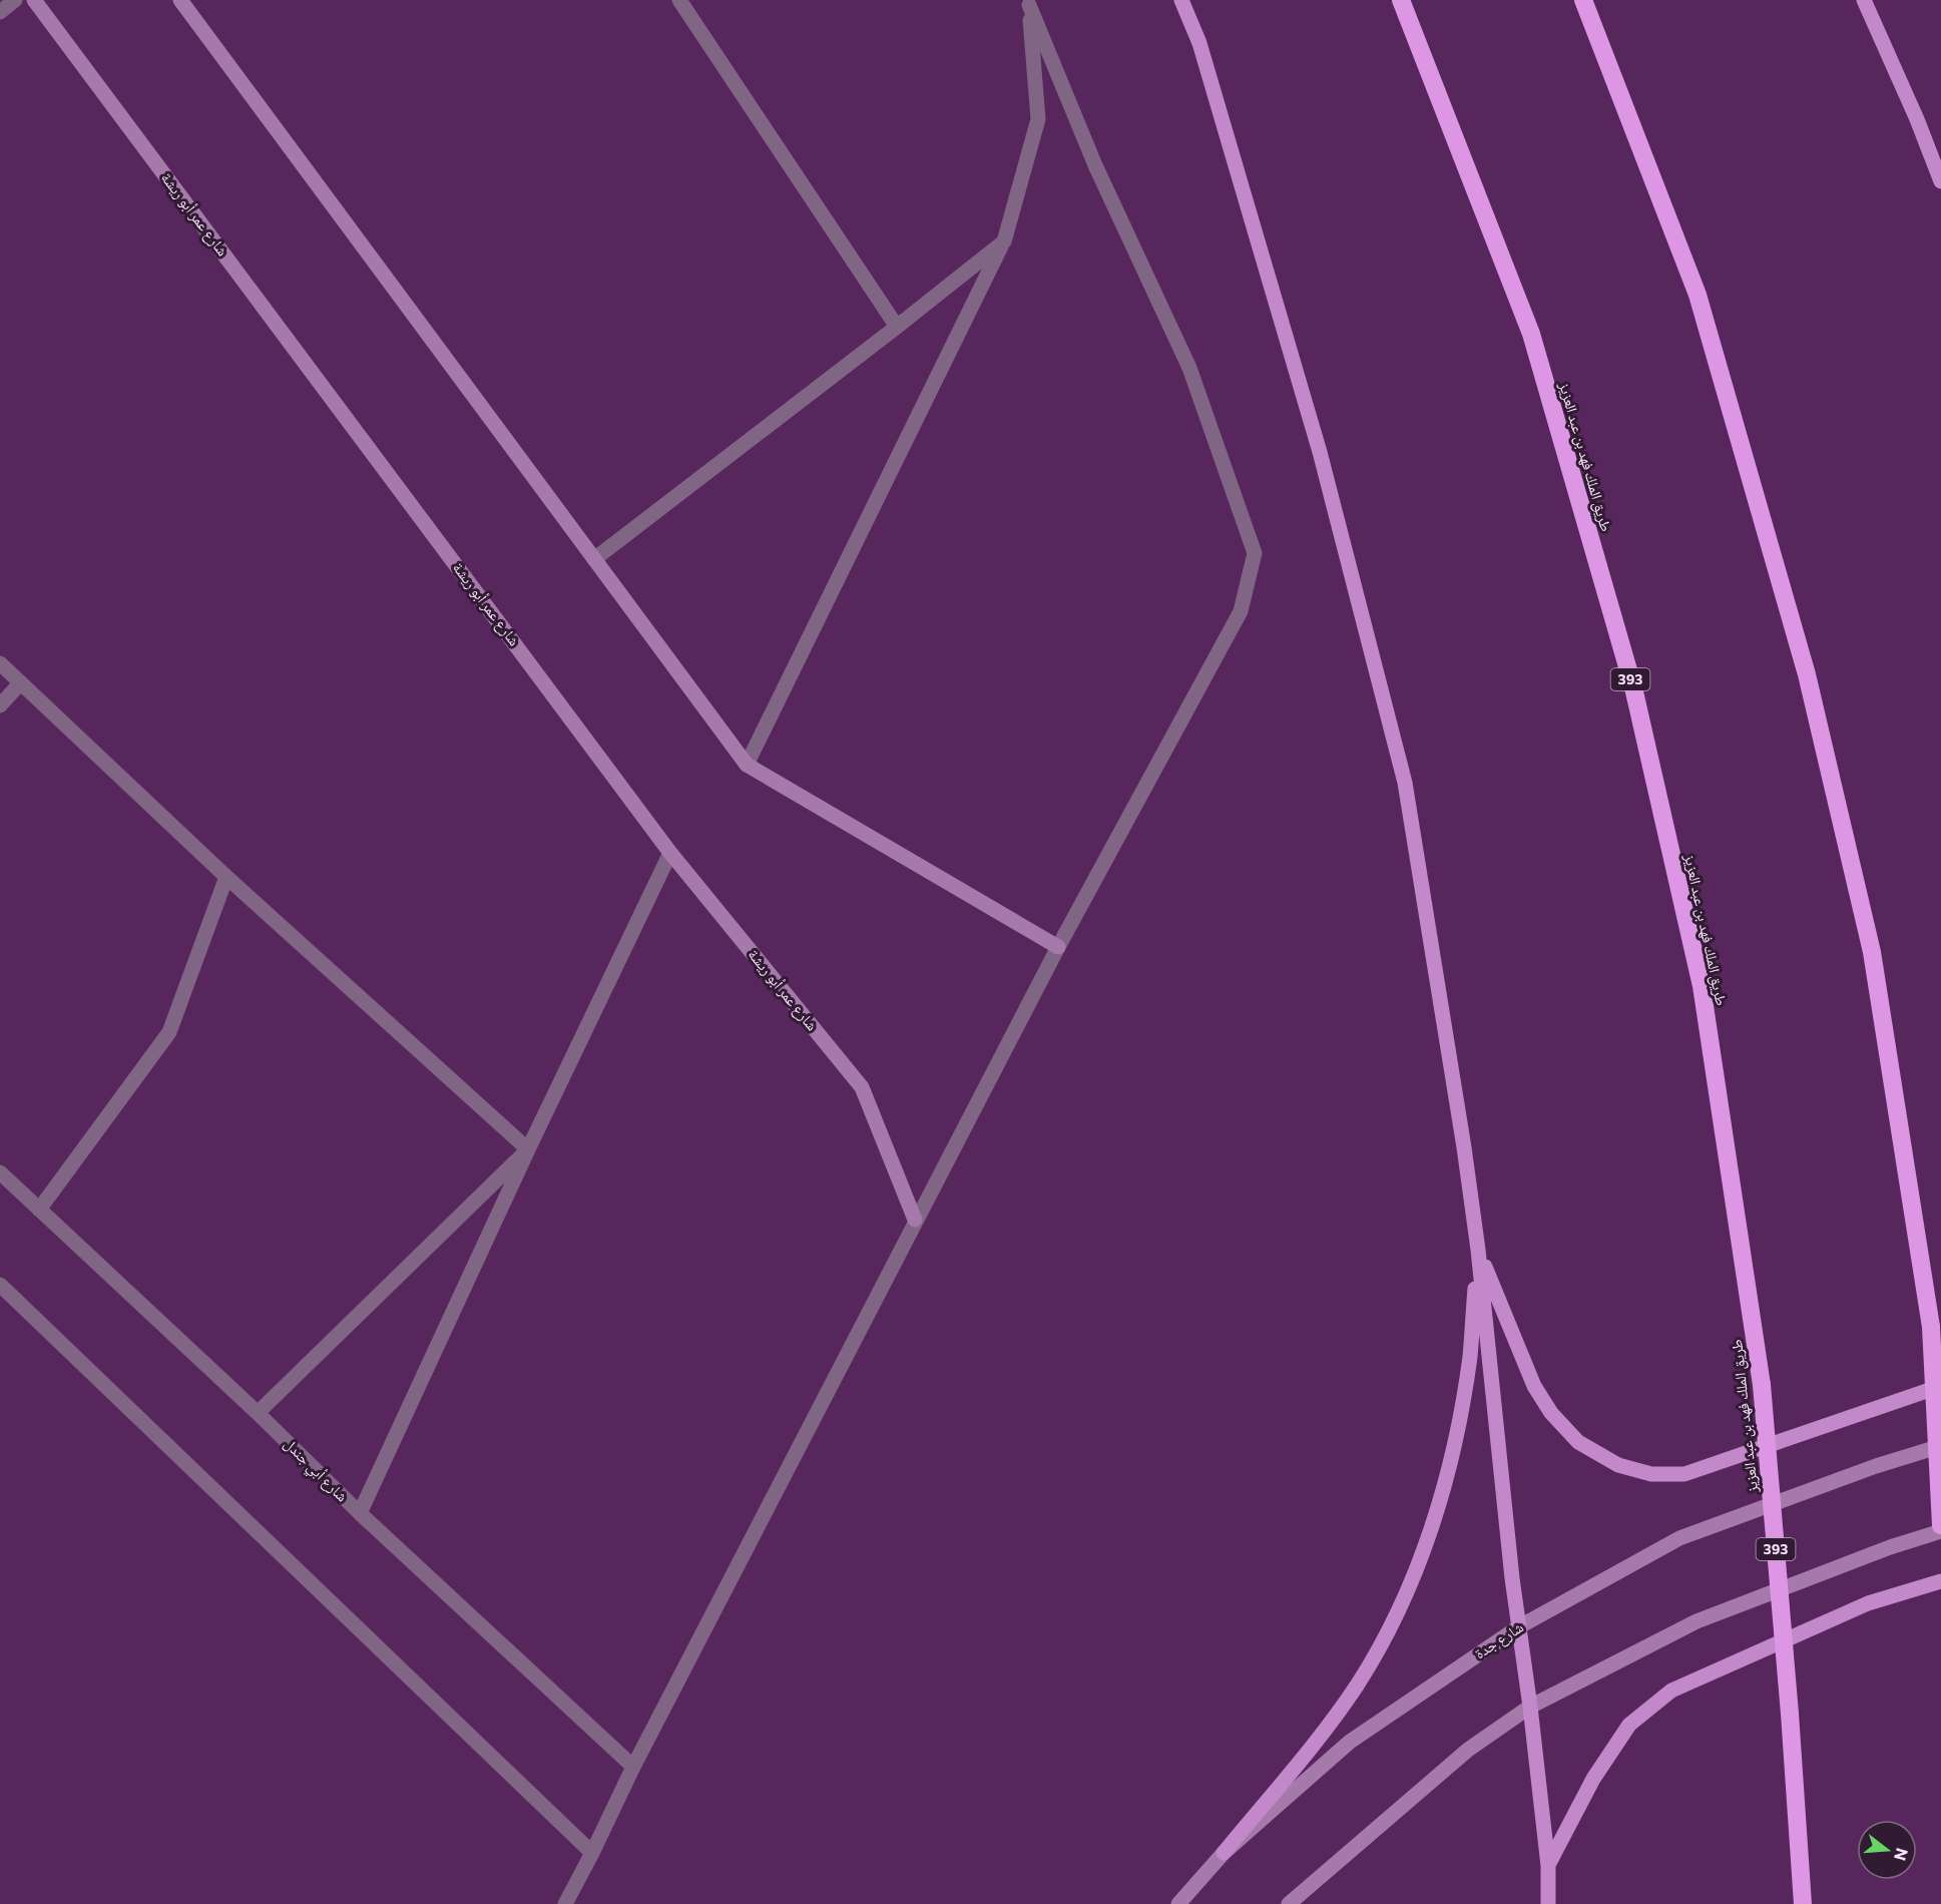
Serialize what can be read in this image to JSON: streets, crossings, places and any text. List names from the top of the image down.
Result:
{
  "streets": {
    "highway": ["طريق الملك فهد بن عبد العزيز", "393"],
    "street": ["شارع عمر أبو ريشة", "شارع أبي جندل", "شارع جدة"]
  },
  "north": "right"
}
